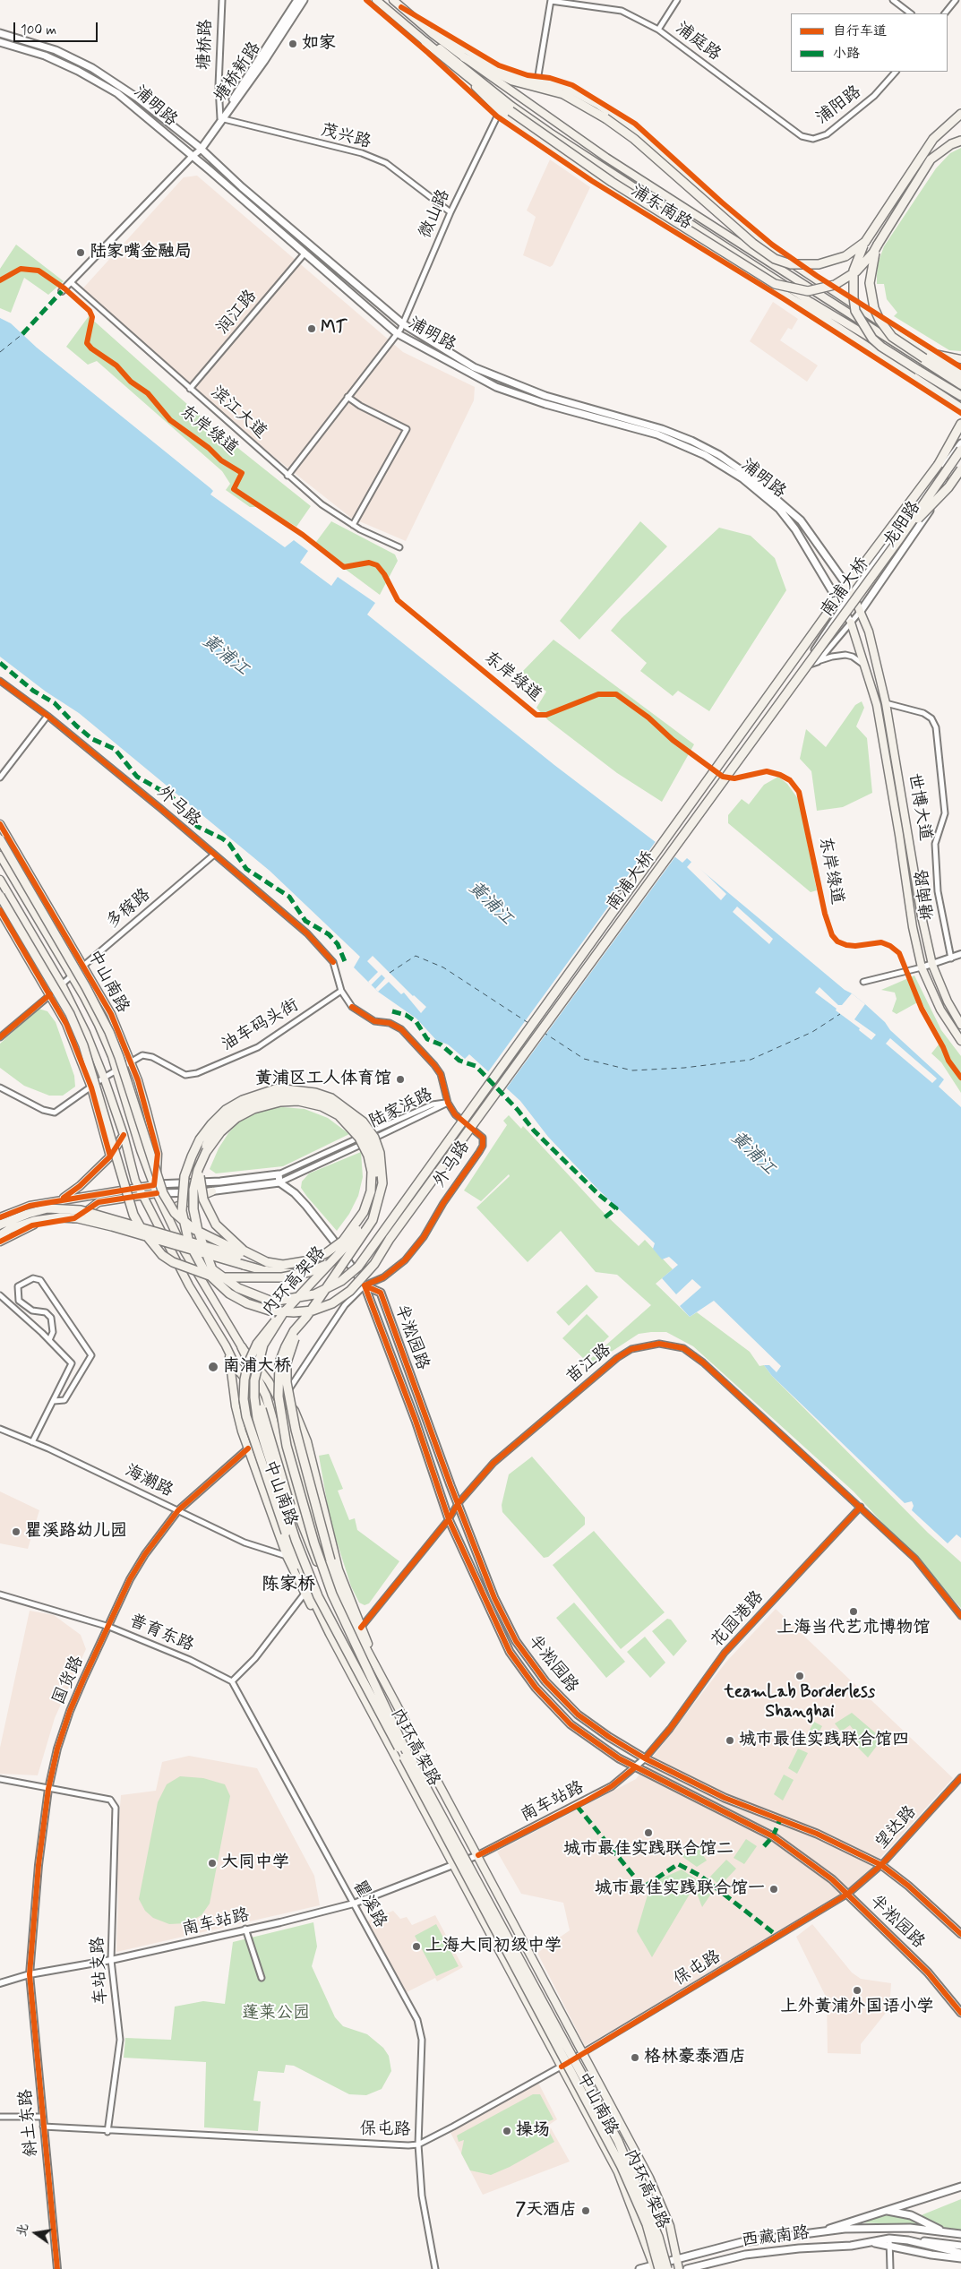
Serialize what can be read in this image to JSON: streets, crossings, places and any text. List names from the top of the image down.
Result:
{
  "streets": {
    "highway": ["南浦大桥", "内环高架路"],
    "main road": [
      "塘桥新路",
      "浦明路",
      "浦东南路",
      "龙阳路",
      "世博大道",
      "中山南路",
      "陆家浜路",
      "半淞园路",
      "西藏南路"
    ],
    "street": [
      "浦庭路",
      "塘桥路",
      "浦阳路",
      "茂兴路",
      "微山路",
      "润江路",
      "滨江大道",
      "外马路",
      "塘南路",
      "多稼路",
      "油车码头街",
      "苗江路",
      "海潮路",
      "花园港路",
      "普育东路",
      "国货路",
      "南车站路",
      "望达路",
      "瞿溪路",
      "保屯路",
      "车站支路",
      "斜土东路"
    ],
    "cycle path": ["东岸绿道"]
  },
  "crossings": [
    ["浦庭路", "浦阳路"],
    ["塘桥路", "塘桥新路"],
    ["塘桥路", "茂兴路"],
    ["塘桥新路", "浦明路"],
    ["塘桥新路", "茂兴路"],
    ["塘桥新路", "滨江大道"],
    ["浦明路", "微山路"],
    ["浦明路", "润江路"],
    ["浦明路", "龙阳路"],
    ["浦明路", "世博大道"],
    ["茂兴路", "微山路"],
    ["浦东南路", "微山路"],
    ["微山路", "滨江大道"],
    ["润江路", "滨江大道"],
    ["龙阳路", "世博大道"],
    ["南浦大桥", "中山南路"],
    ["南浦大桥", "内环高架路"],
    ["外马路", "多稼路"],
    ["外马路", "中山南路"],
    ["外马路", "油车码头街"],
    ["外马路", "陆家浜路"],
    ["外马路", "半淞园路"],
    ["世博大道", "塘南路"],
    ["多稼路", "中山南路"],
    ["中山南路", "油车码头街"],
    ["中山南路", "陆家浜路"],
    ["中山南路", "内环高架路"],
    ["中山南路", "苗江路"],
    ["中山南路", "海潮路"],
    ["中山南路", "国货路"],
    ["中山南路", "南车站路"],
    ["中山南路", "保屯路"],
    ["中山南路", "西藏南路"],
    ["陆家浜路", "半淞园路"],
    ["内环高架路", "西藏南路"],
    ["半淞园路", "苗江路"],
    ["半淞园路", "花园港路"],
    ["半淞园路", "南车站路"],
    ["半淞园路", "望达路"],
    ["半淞园路", "保屯路"],
    ["苗江路", "花园港路"],
    ["海潮路", "国货路"],
    ["花园港路", "南车站路"],
    ["普育东路", "国货路"],
    ["普育东路", "瞿溪路"],
    ["国货路", "南车站路"],
    ["国货路", "车站支路"],
    ["国货路", "斜土东路"],
    ["南车站路", "瞿溪路"],
    ["南车站路", "车站支路"],
    ["南车站路", "斜土东路"],
    ["望达路", "保屯路"],
    ["瞿溪路", "保屯路"],
    ["保屯路", "车站支路"],
    ["保屯路", "斜土东路"]
  ],
  "districts": ["陈家桥"],
  "water": ["黄浦江"],
  "parks": ["蓬莱公园"],
  "places": [
    "如家",
    "陆家嘴金融局",
    "MT",
    "黄浦区工人体育馆",
    "南浦大桥",
    "瞿溪路幼儿园",
    "上海当代艺术博物馆",
    "teamLab Borderless Shanghai",
    "城市最佳实践联合馆四",
    "城市最佳实践联合馆二",
    "大同中学",
    "城市最佳实践联合馆一",
    "上海大同初级中学",
    "上外黄浦外国语小学",
    "格林豪泰酒店",
    "操场",
    "7天酒店"
  ],
  "legend": ["自行车道", "小路"],
  "scale_bar": "100 m",
  "north": "left"
}
